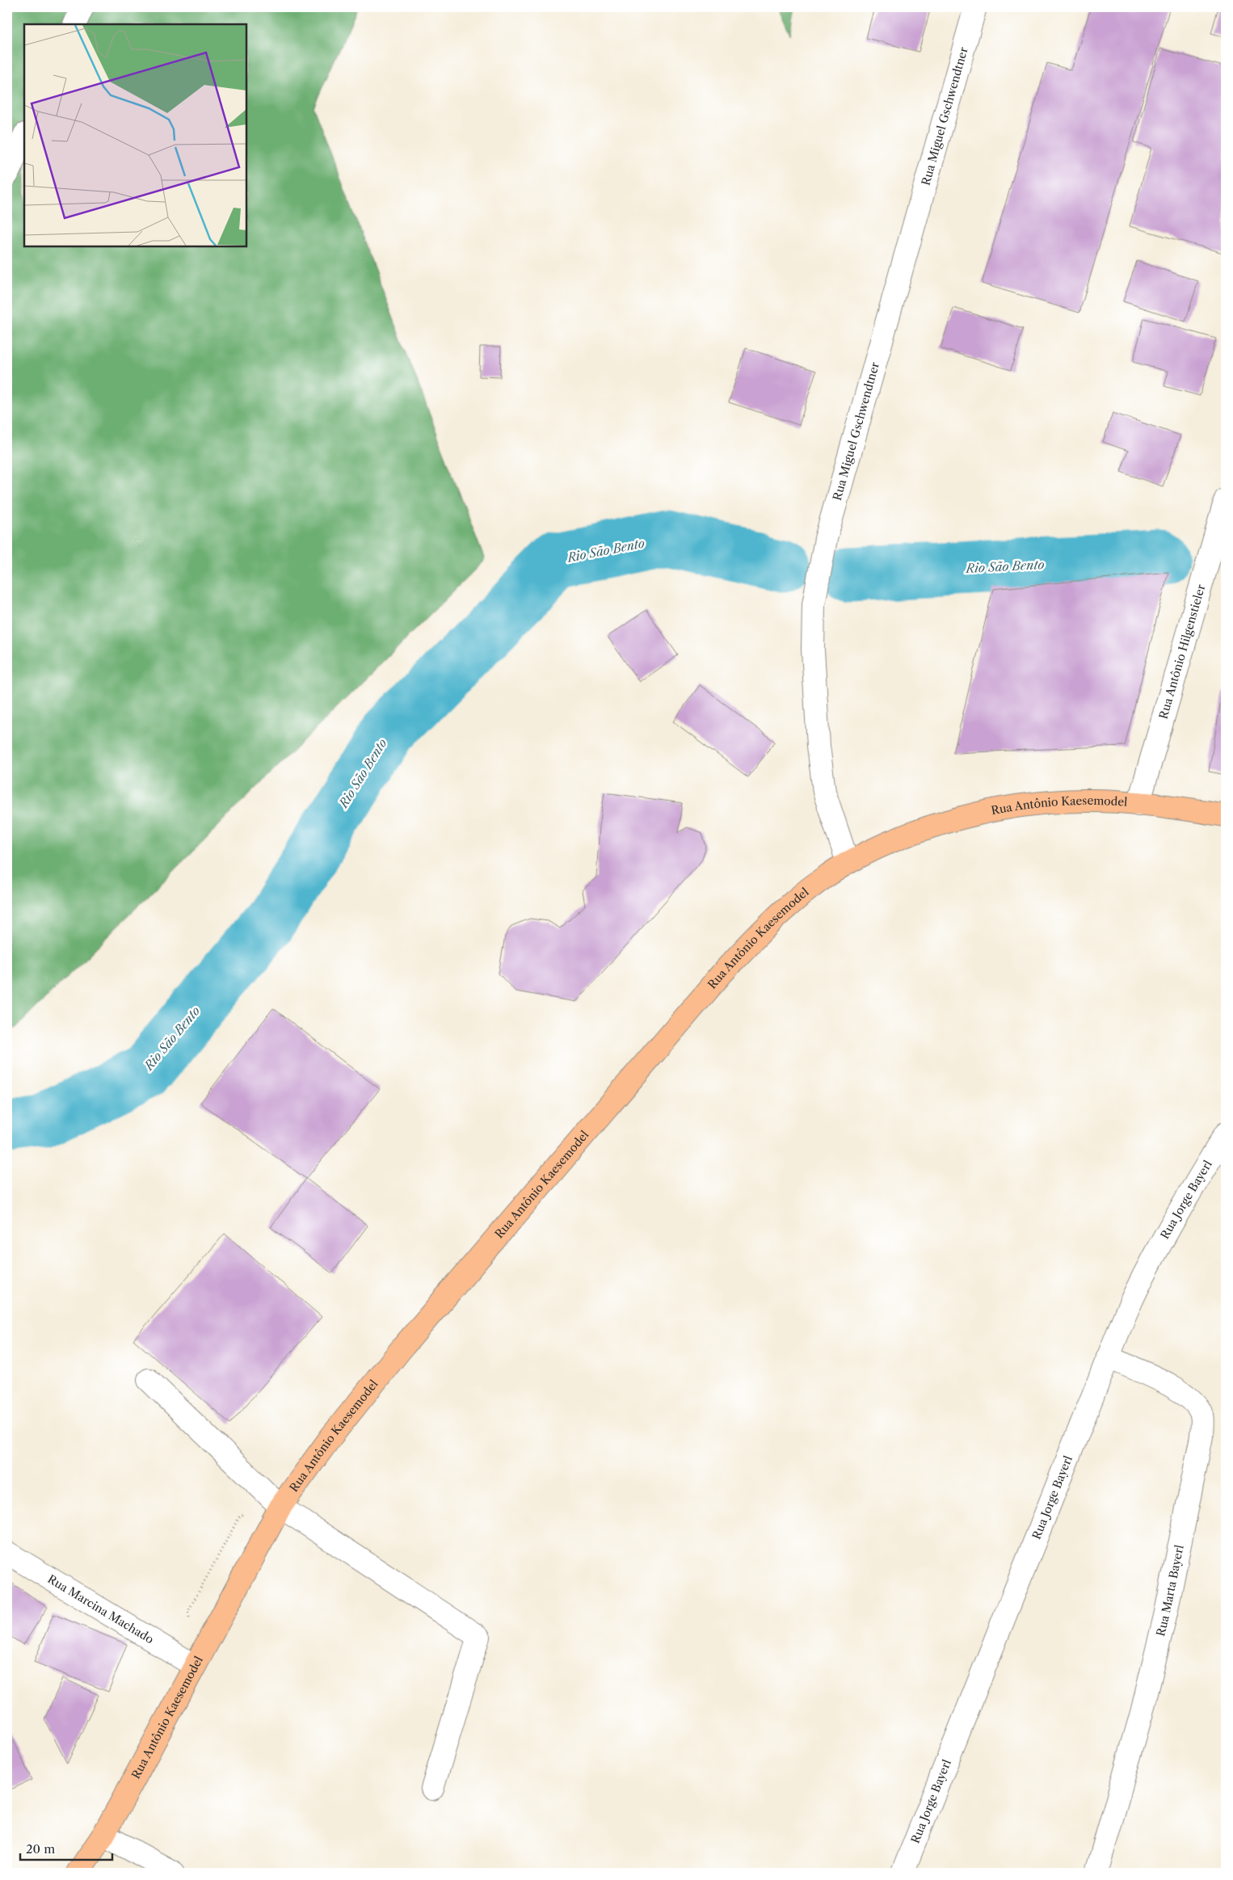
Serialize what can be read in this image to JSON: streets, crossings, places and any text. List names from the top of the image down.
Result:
{
  "streets": {
    "main road": ["Rua Antônio Kaesemodel"],
    "street": [
      "Rua Miguel Gschwendtner",
      "Rua Antônio Hilgenstieler",
      "Rua Jorge Bayerl",
      "Rua Marta Bayerl",
      "Rua Marcina Machado"
    ]
  },
  "crossings": [
    ["Rua Miguel Gschwendtner", "Rua Antônio Kaesemodel"],
    ["Rua Antônio Hilgenstieler", "Rua Antônio Kaesemodel"],
    ["Rua Antônio Kaesemodel", "Rua Marcina Machado"],
    ["Rua Jorge Bayerl", "Rua Marta Bayerl"]
  ],
  "water": ["Rio São Bento"],
  "scale_bar": "20 m"
}
